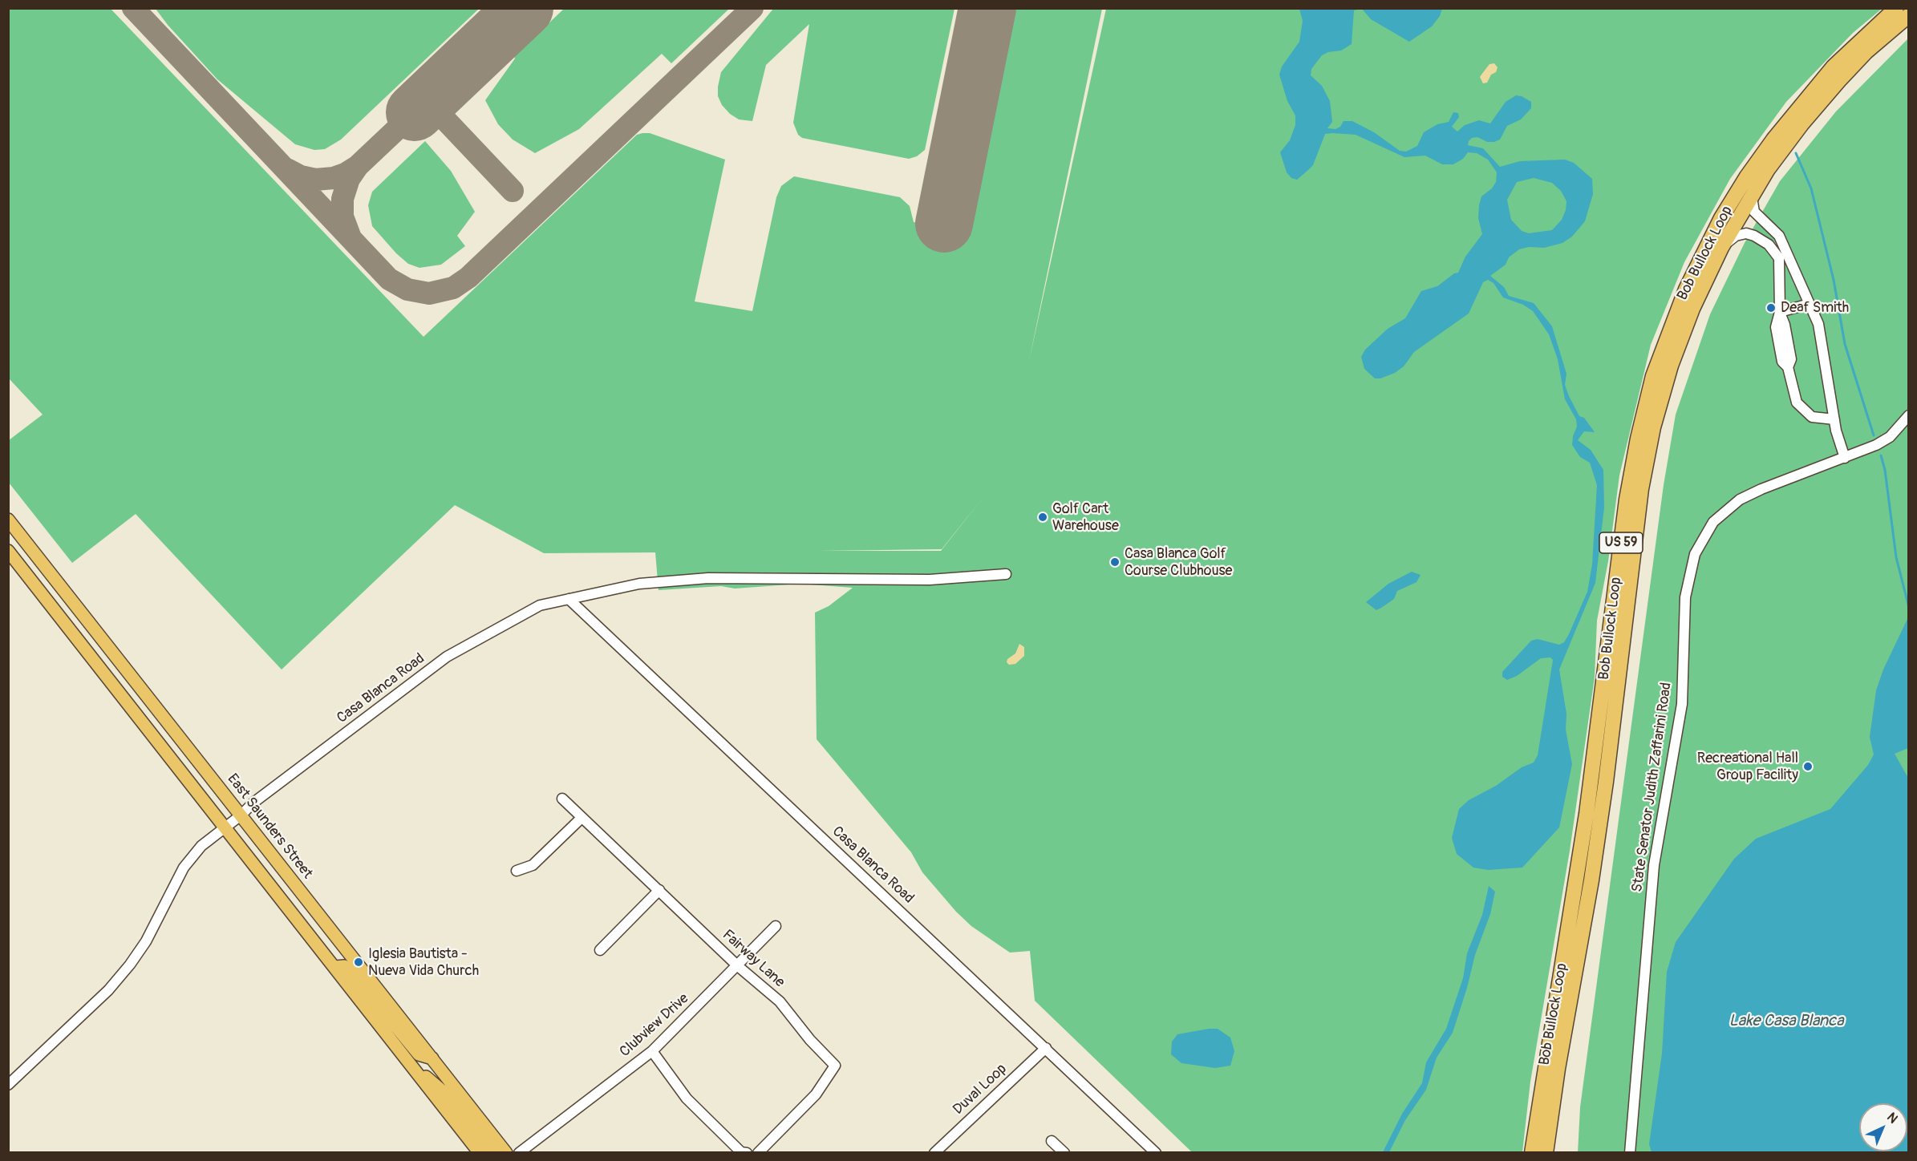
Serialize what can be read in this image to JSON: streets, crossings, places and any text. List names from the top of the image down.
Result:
{
  "streets": {
    "highway": ["Bob Bullock Loop", "US 59"],
    "main road": ["East Saunders Street"],
    "street": [
      "Casa Blanca Road",
      "State Senator Judith Zaffarini Road",
      "Fairway Lane",
      "Clubview Drive",
      "Duval Loop"
    ]
  },
  "crossings": [
    ["Casa Blanca Road", "East Saunders Street"],
    ["Casa Blanca Road", "Duval Loop"],
    ["Fairway Lane", "Clubview Drive"]
  ],
  "water": ["Lake Casa Blanca"],
  "places": [
    "Deaf Smith",
    "Golf Cart Warehouse",
    "Casa Blanca Golf Course Clubhouse",
    "Recreational Hall Group Facility",
    "Iglesia Bautista - Nueva Vida Church"
  ],
  "north": "top right"
}
